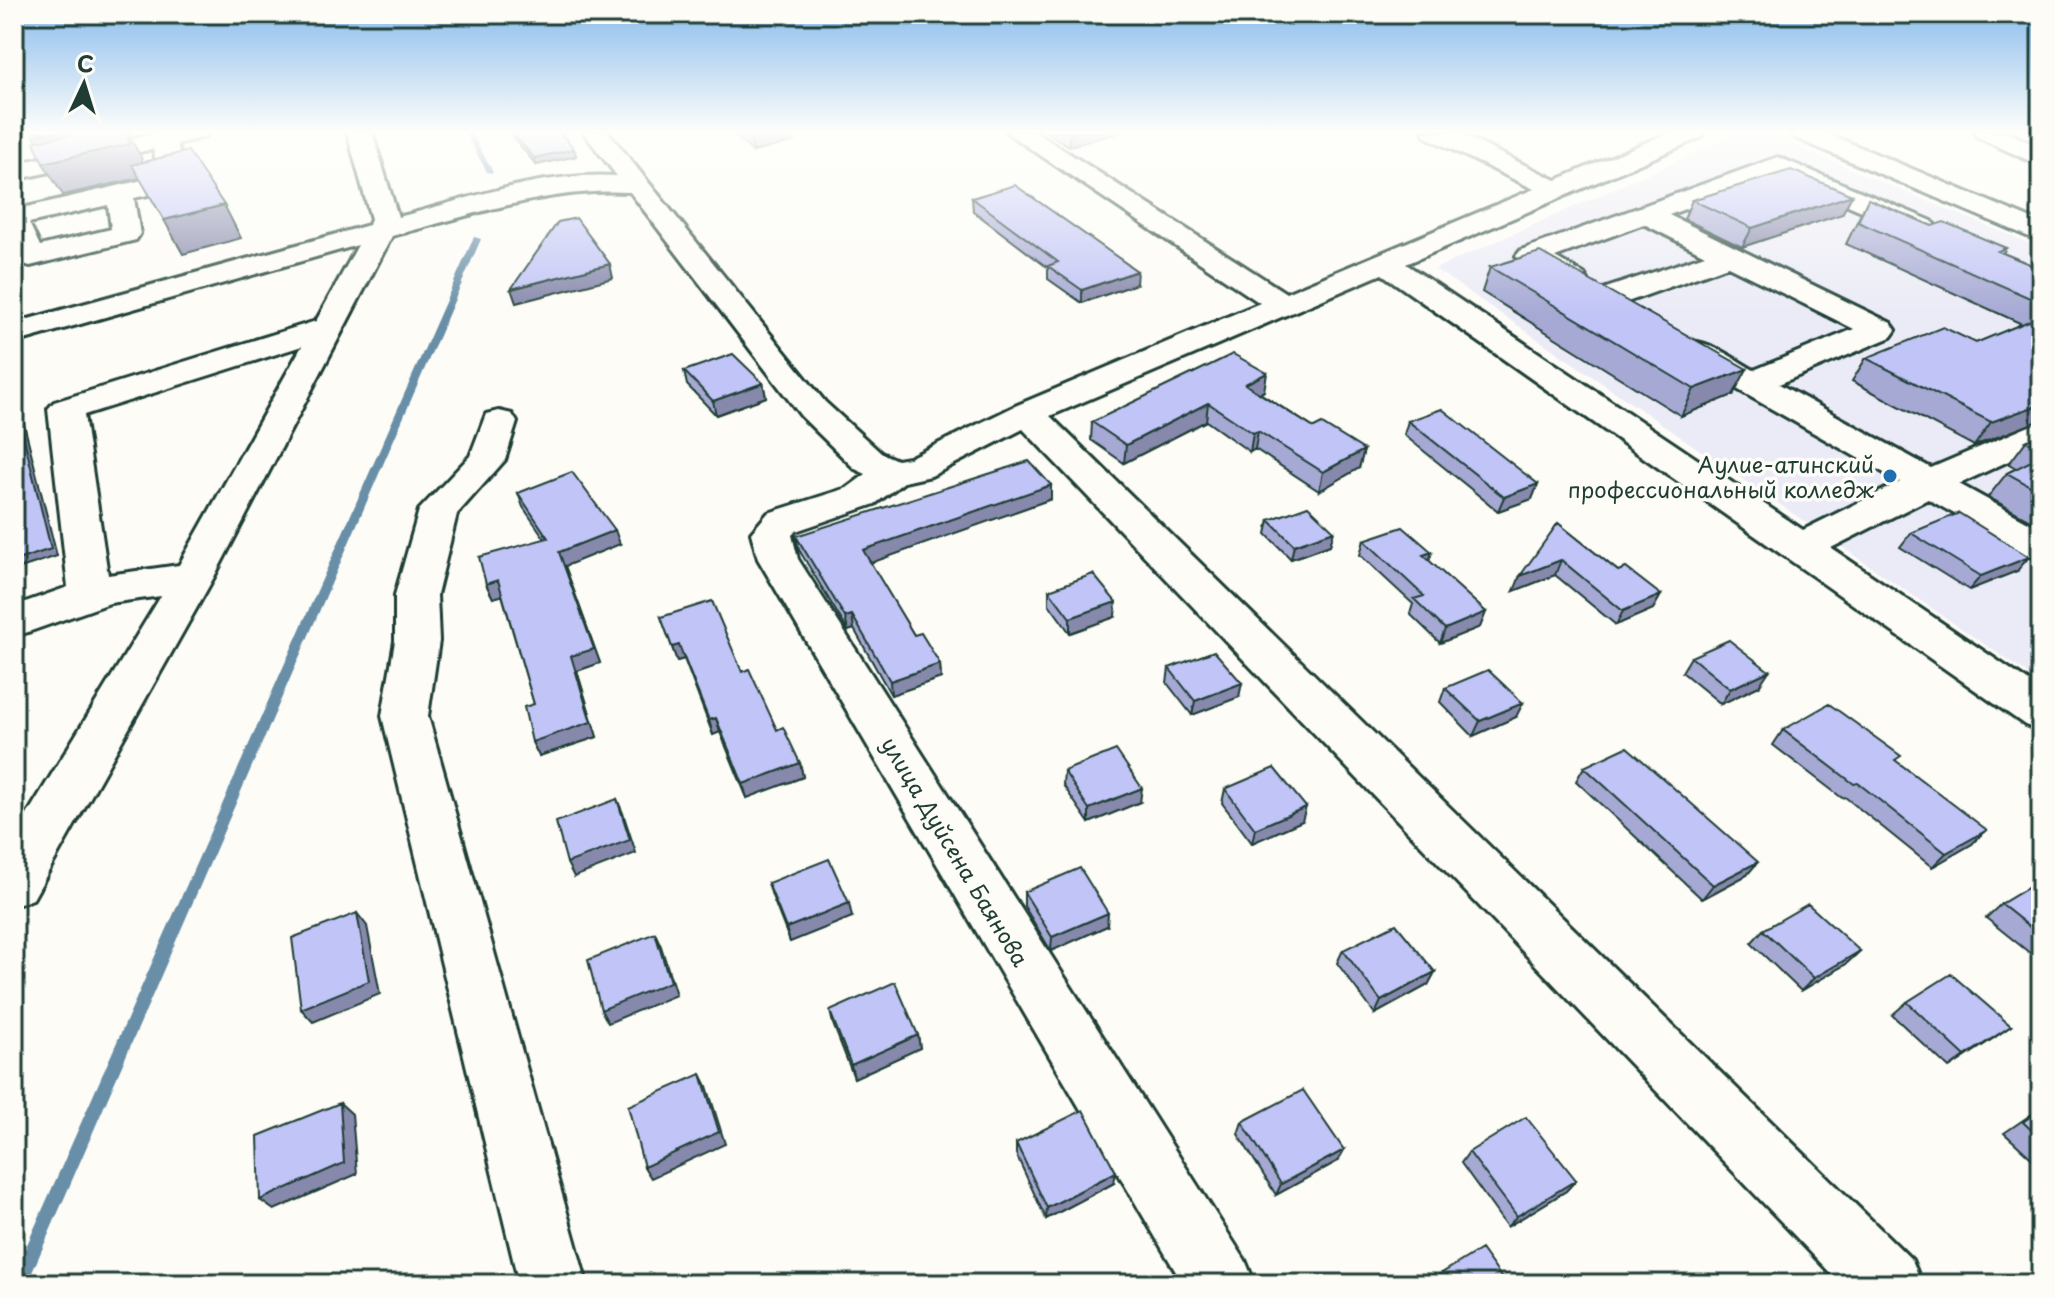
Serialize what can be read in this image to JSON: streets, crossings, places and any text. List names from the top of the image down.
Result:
{
  "streets": {
    "street": ["улица Дуйсена Баянова"]
  },
  "places": ["Аулие-атинский профессиональный колледж"],
  "north": "top"
}
